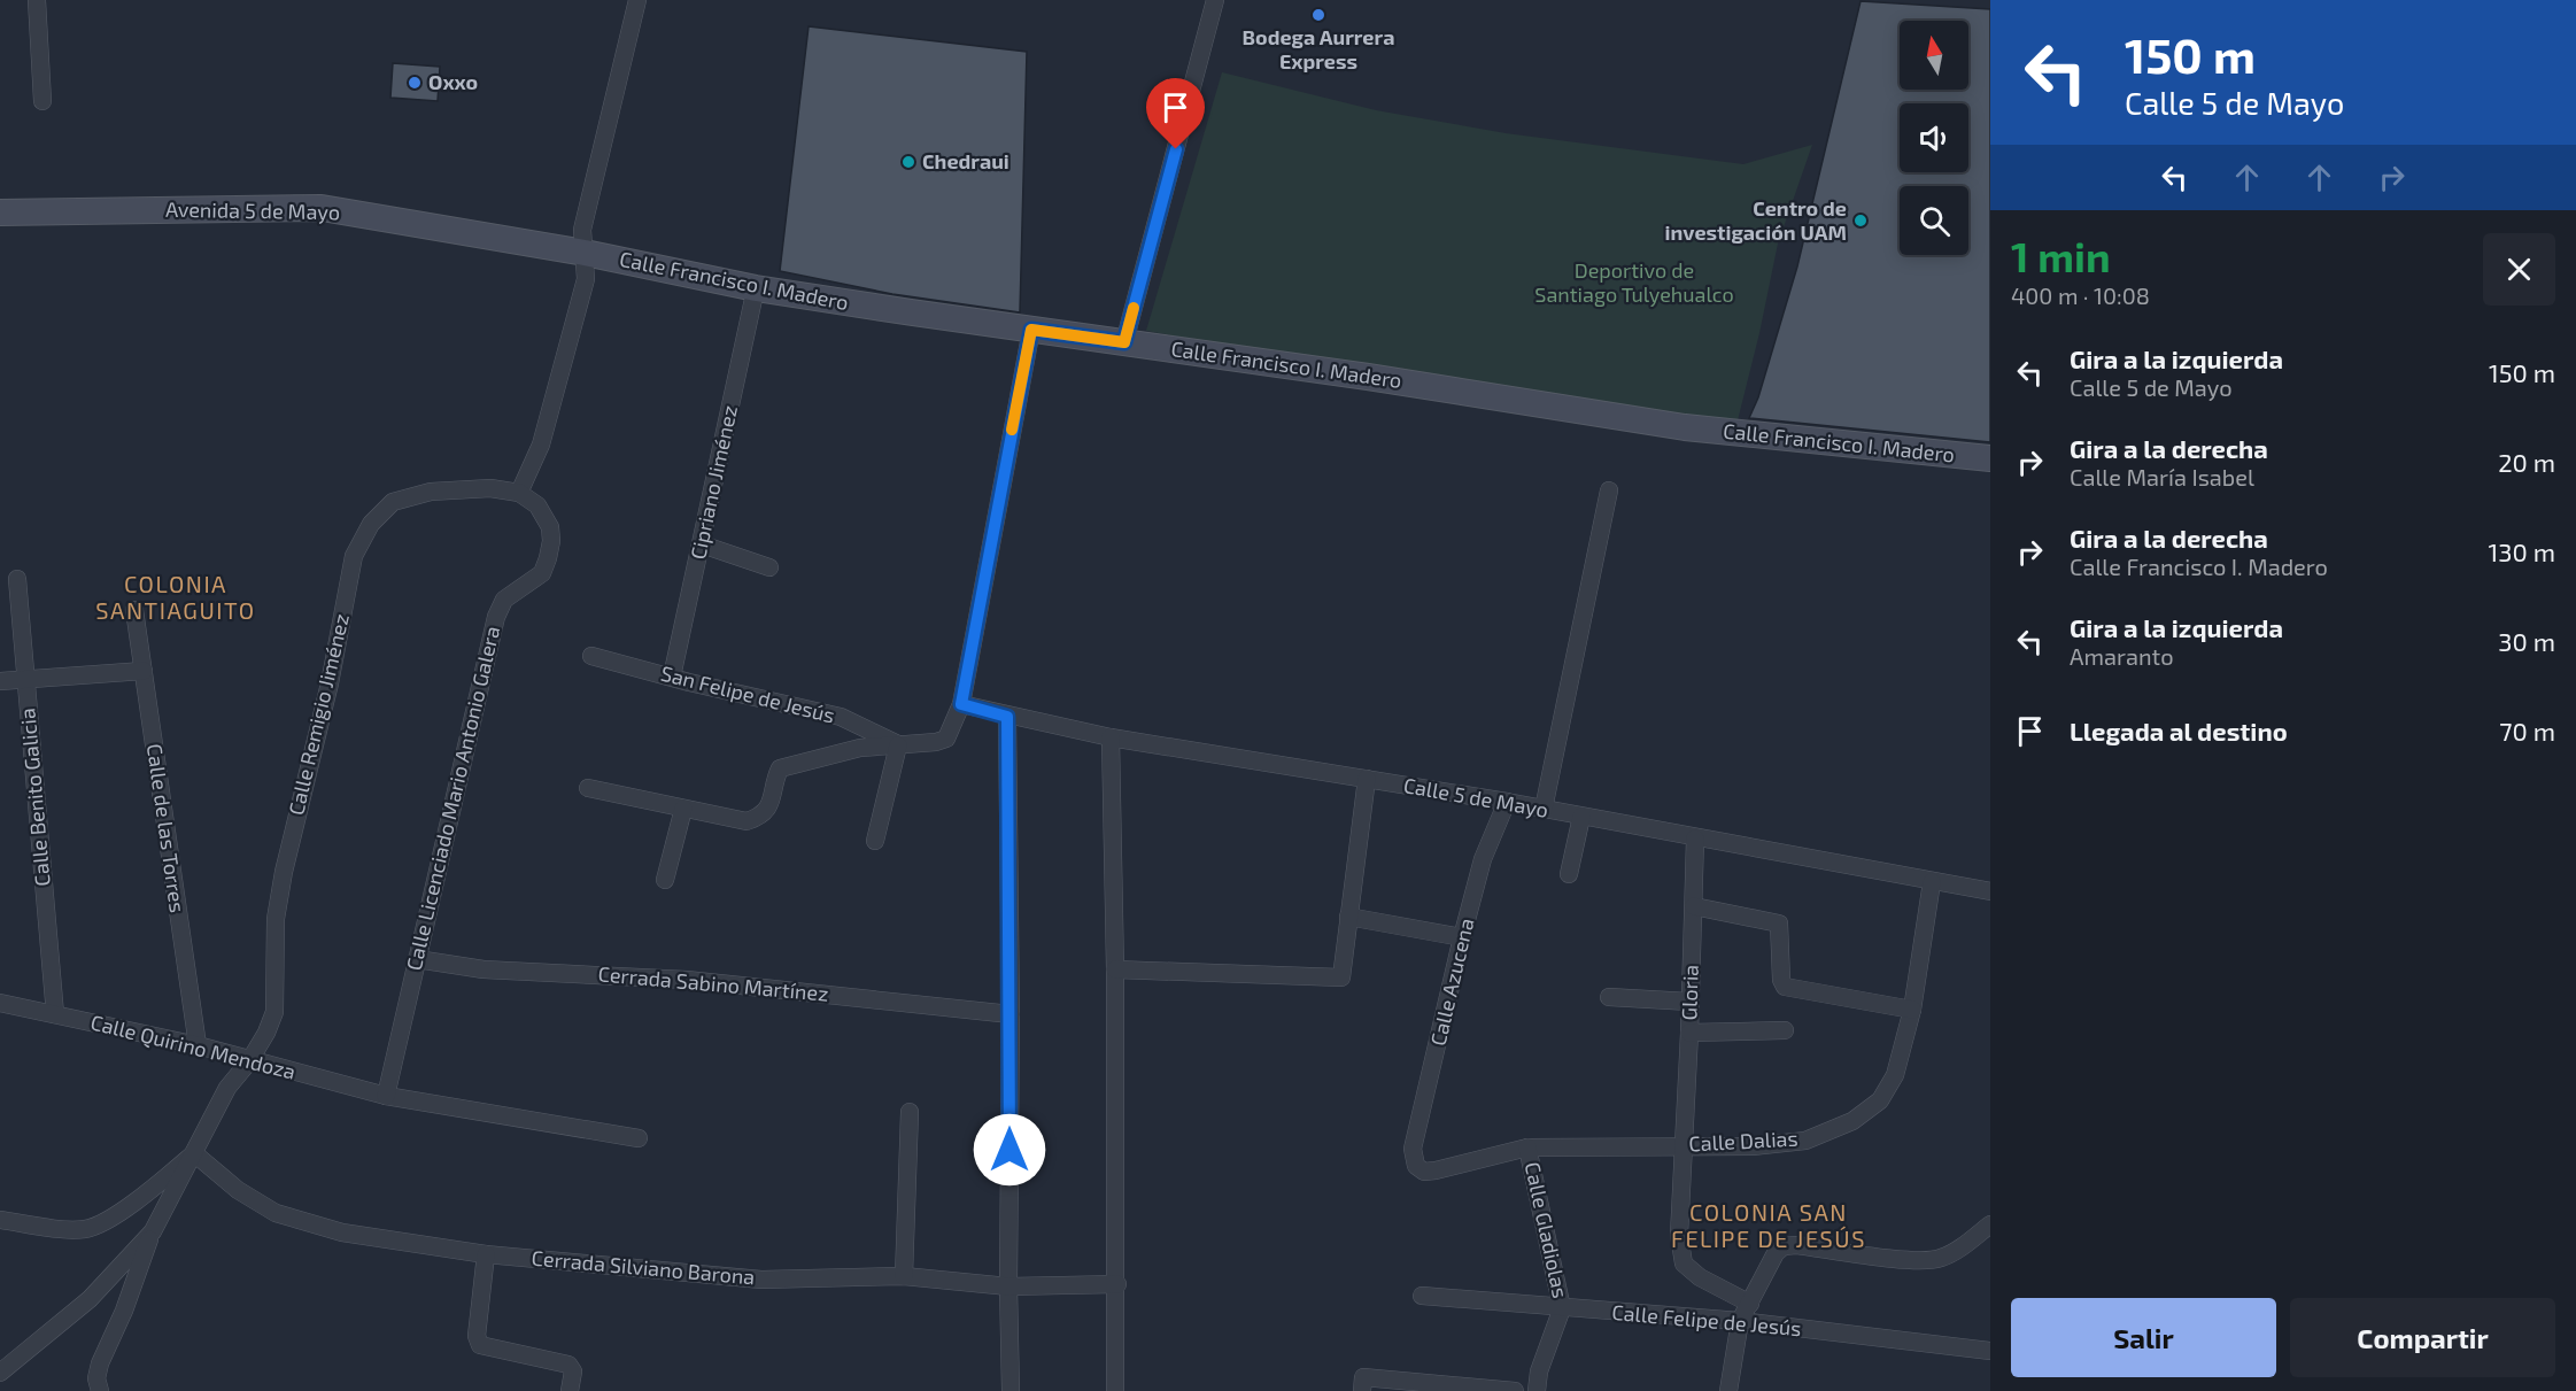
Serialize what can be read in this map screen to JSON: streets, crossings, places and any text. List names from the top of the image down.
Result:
{
  "streets": {
    "main road": ["Avenida 5 de Mayo", "Calle Francisco I. Madero"],
    "street": [
      "Cipriano Jiménez",
      "San Felipe de Jesús",
      "Calle Remigio Jiménez",
      "Calle Benito Galicia",
      "Calle Licenciado Mario Antonio Galera",
      "Calle 5 de Mayo",
      "Calle de las Torres",
      "Calle Azucena",
      "Cerrada Sabino Martínez",
      "Gloria",
      "Calle Quirino Mendoza",
      "Calle Dalias",
      "Calle Gladiolas",
      "Cerrada Silviano Barona",
      "Calle Felipe de Jesús"
    ]
  },
  "crossings": [
    ["Avenida 5 de Mayo", "Calle Francisco I. Madero"],
    ["Calle Francisco I. Madero", "Cipriano Jiménez"],
    ["Cipriano Jiménez", "San Felipe de Jesús"],
    ["Calle Remigio Jiménez", "Calle Licenciado Mario Antonio Galera"],
    ["Calle Remigio Jiménez", "Calle Quirino Mendoza"],
    ["Calle Remigio Jiménez", "Cerrada Silviano Barona"],
    ["Calle Benito Galicia", "Calle Quirino Mendoza"],
    ["Calle Licenciado Mario Antonio Galera", "Cerrada Sabino Martínez"],
    ["Calle Licenciado Mario Antonio Galera", "Calle Quirino Mendoza"],
    ["Calle 5 de Mayo", "Calle Azucena"],
    ["Calle 5 de Mayo", "Gloria"],
    ["Calle 5 de Mayo", "Calle Dalias"],
    ["Calle de las Torres", "Calle Quirino Mendoza"],
    ["Calle Azucena", "Calle Dalias"],
    ["Gloria", "Calle Dalias"],
    ["Calle Dalias", "Calle Gladiolas"],
    ["Calle Gladiolas", "Calle Felipe de Jesús"]
  ],
  "districts": ["COLONIA SANTIAGUITO", "COLONIA SAN FELIPE DE JESÚS"],
  "parks": ["Deportivo de Santiago Tulyehualco"],
  "places": [
    "Bodega Aurrera Express",
    "Oxxo",
    "Chedraui",
    "Centro de investigación UAM"
  ],
  "north": "top",
  "page": {
    "turn": ["150 m", "Calle 5 de Mayo"],
    "heading": ["1 min", "400 m · 10:08"],
    "list": [
      {
        "name": "Gira a la izquierda",
        "note": "Calle 5 de Mayo",
        "value": "150 m"
      },
      {
        "name": "Gira a la derecha",
        "note": "Calle María Isabel",
        "value": "20 m"
      },
      {
        "name": "Gira a la derecha",
        "note": "Calle Francisco I. Madero",
        "value": "130 m"
      },
      {
        "name": "Gira a la izquierda",
        "note": "Amaranto",
        "value": "30 m"
      },
      {
        "name": "Llegada al destino",
        "value": "70 m"
      }
    ],
    "buttons": ["Salir", "Compartir"]
  }
}
